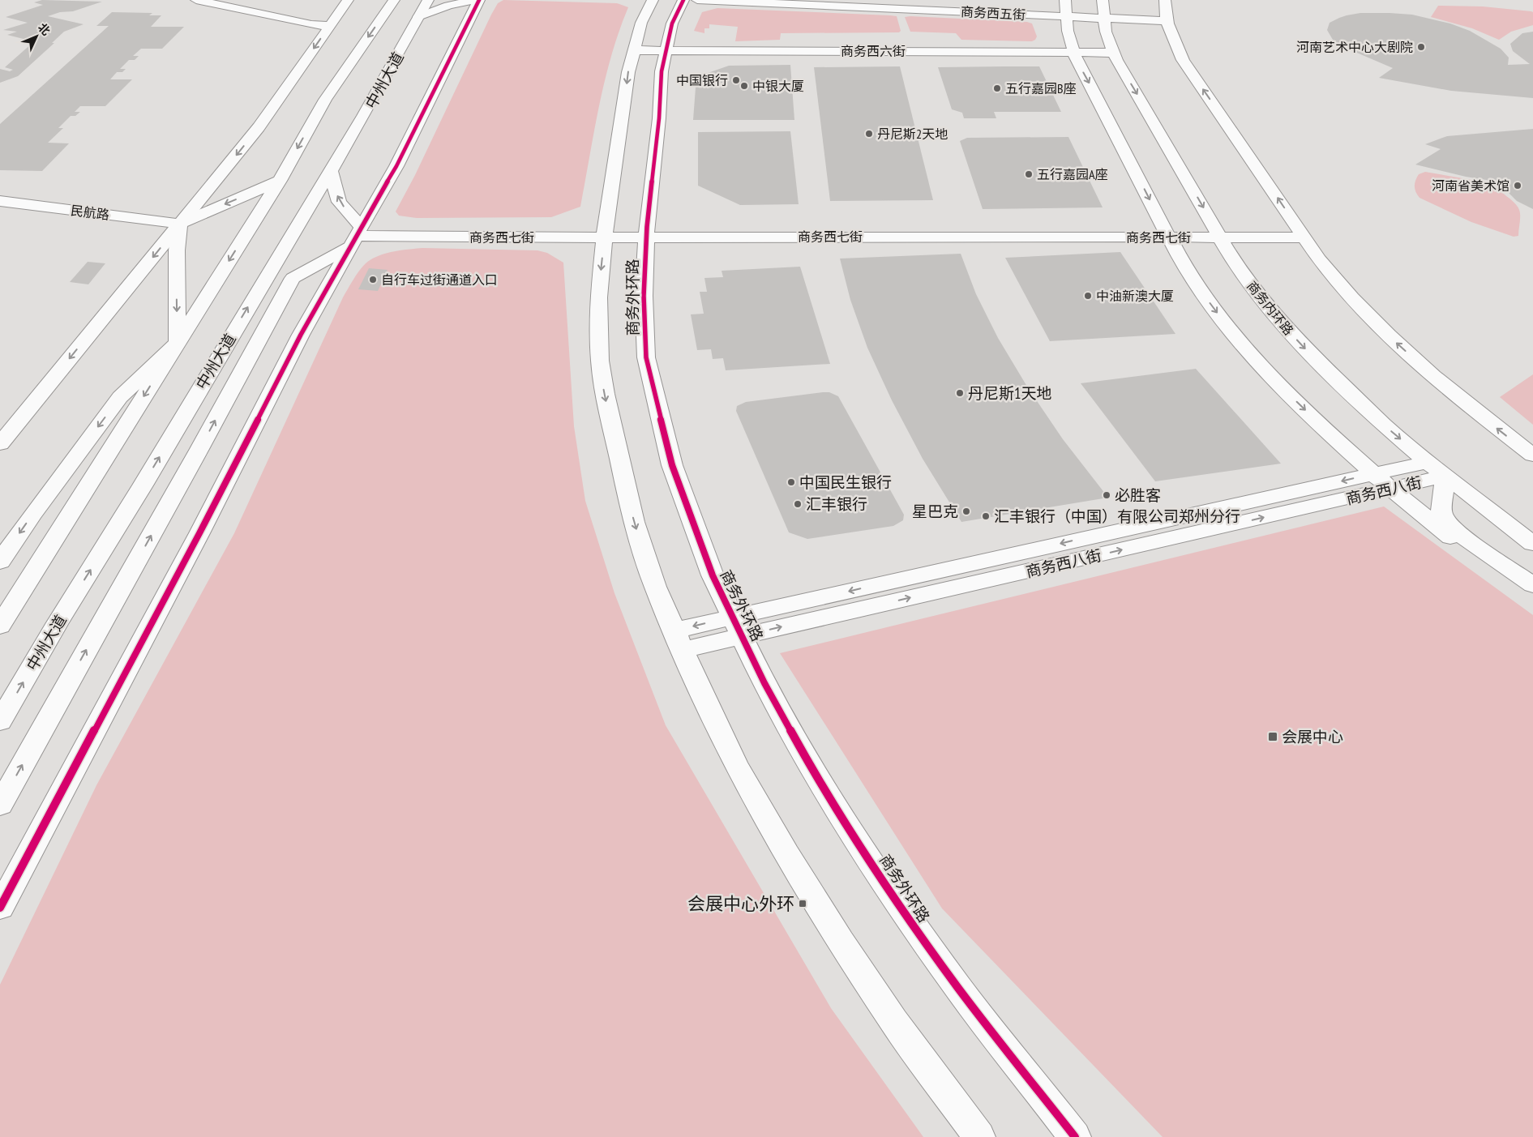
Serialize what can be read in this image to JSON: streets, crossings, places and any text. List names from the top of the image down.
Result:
{
  "streets": {
    "main road": [
      "商务西五街",
      "商务西六街",
      "中州大道",
      "民航路",
      "商务西七街",
      "商务外环路",
      "商务内环路",
      "商务西八街"
    ]
  },
  "crossings": [
    ["商务西五街", "商务内环路"],
    ["商务西六街", "商务外环路"],
    ["商务西六街", "商务内环路"],
    ["商务西七街", "商务外环路"],
    ["商务西七街", "商务内环路"],
    ["商务外环路", "商务西八街"],
    ["商务内环路", "商务西八街"]
  ],
  "places": {
    "other": [
      "河南艺术中心大剧院",
      "中国银行",
      "中银大厦",
      "五行嘉园B座",
      "丹尼斯2天地",
      "五行嘉园A座",
      "河南省美术馆",
      "自行车过街通道入口",
      "中油新澳大厦",
      "丹尼斯1天地",
      "中国民生银行",
      "必胜客",
      "汇丰银行",
      "星巴克",
      "汇丰银行（中国）有限公司郑州分行"
    ],
    "transit": ["会展中心", "会展中心外环"]
  },
  "north": "top right"
}
